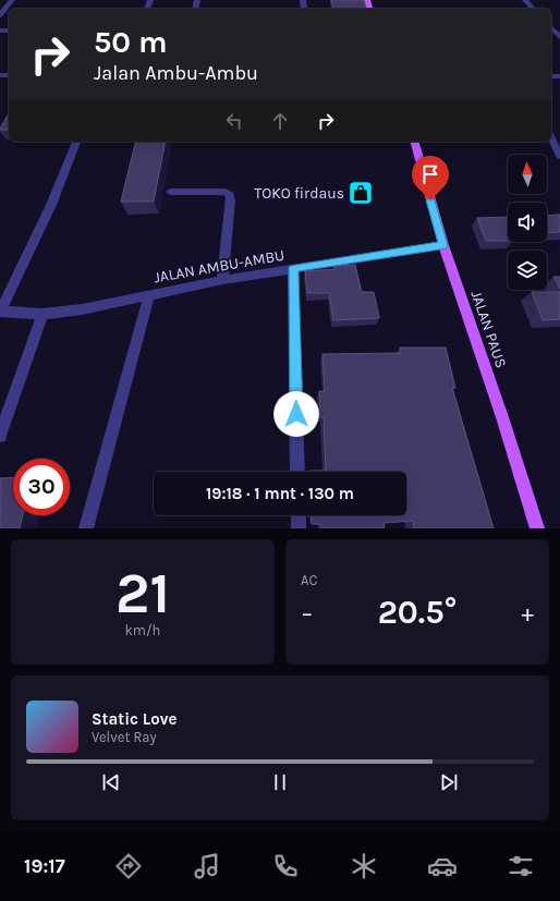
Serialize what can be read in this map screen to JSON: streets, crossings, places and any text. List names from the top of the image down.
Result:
{
  "streets": {
    "main road": ["JALAN PAUS"],
    "street": ["JALAN AMBU-AMBU"]
  },
  "crossings": [
    ["JALAN AMBU-AMBU", "JALAN PAUS"]
  ],
  "places": {
    "shop": ["TOKO firdaus"]
  },
  "north": "top",
  "page": {
    "turn": ["50 m", "Jalan Ambu-Ambu"],
    "limit": "30",
    "trip": "19:18 · 1 mnt · 130 m",
    "tile": [
      ["21", "km/h"],
      "AC"
    ],
    "heat": ["−", "20.5°", "+"],
    "song": ["Static Love", "Velvet Ray"],
    "tabs": "19:17"
  }
}
